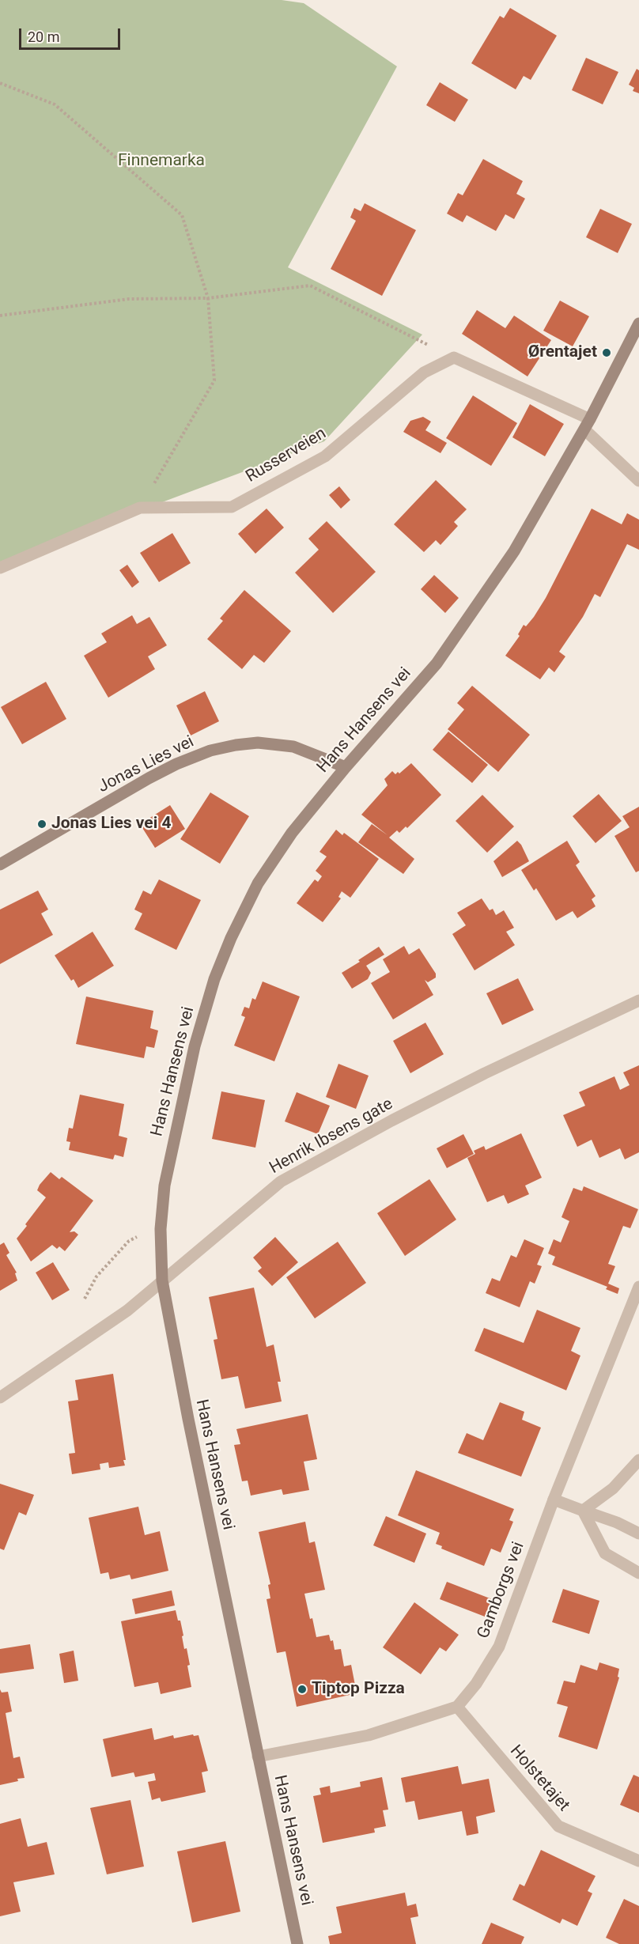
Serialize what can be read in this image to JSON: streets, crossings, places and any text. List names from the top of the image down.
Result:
{
  "streets": {
    "main road": ["Hans Hansens vei", "Jonas Lies vei"],
    "street": [
      "Russerveien",
      "Henrik Ibsens gate",
      "Gamborgs vei",
      "Holstetajet"
    ]
  },
  "crossings": [
    ["Hans Hansens vei", "Jonas Lies vei"],
    ["Hans Hansens vei", "Henrik Ibsens gate"],
    ["Gamborgs vei", "Holstetajet"]
  ],
  "parks": ["Finnemarka"],
  "places": ["Ørentajet", "Jonas Lies vei 4", "Tiptop Pizza"],
  "scale_bar": "20 m"
}
